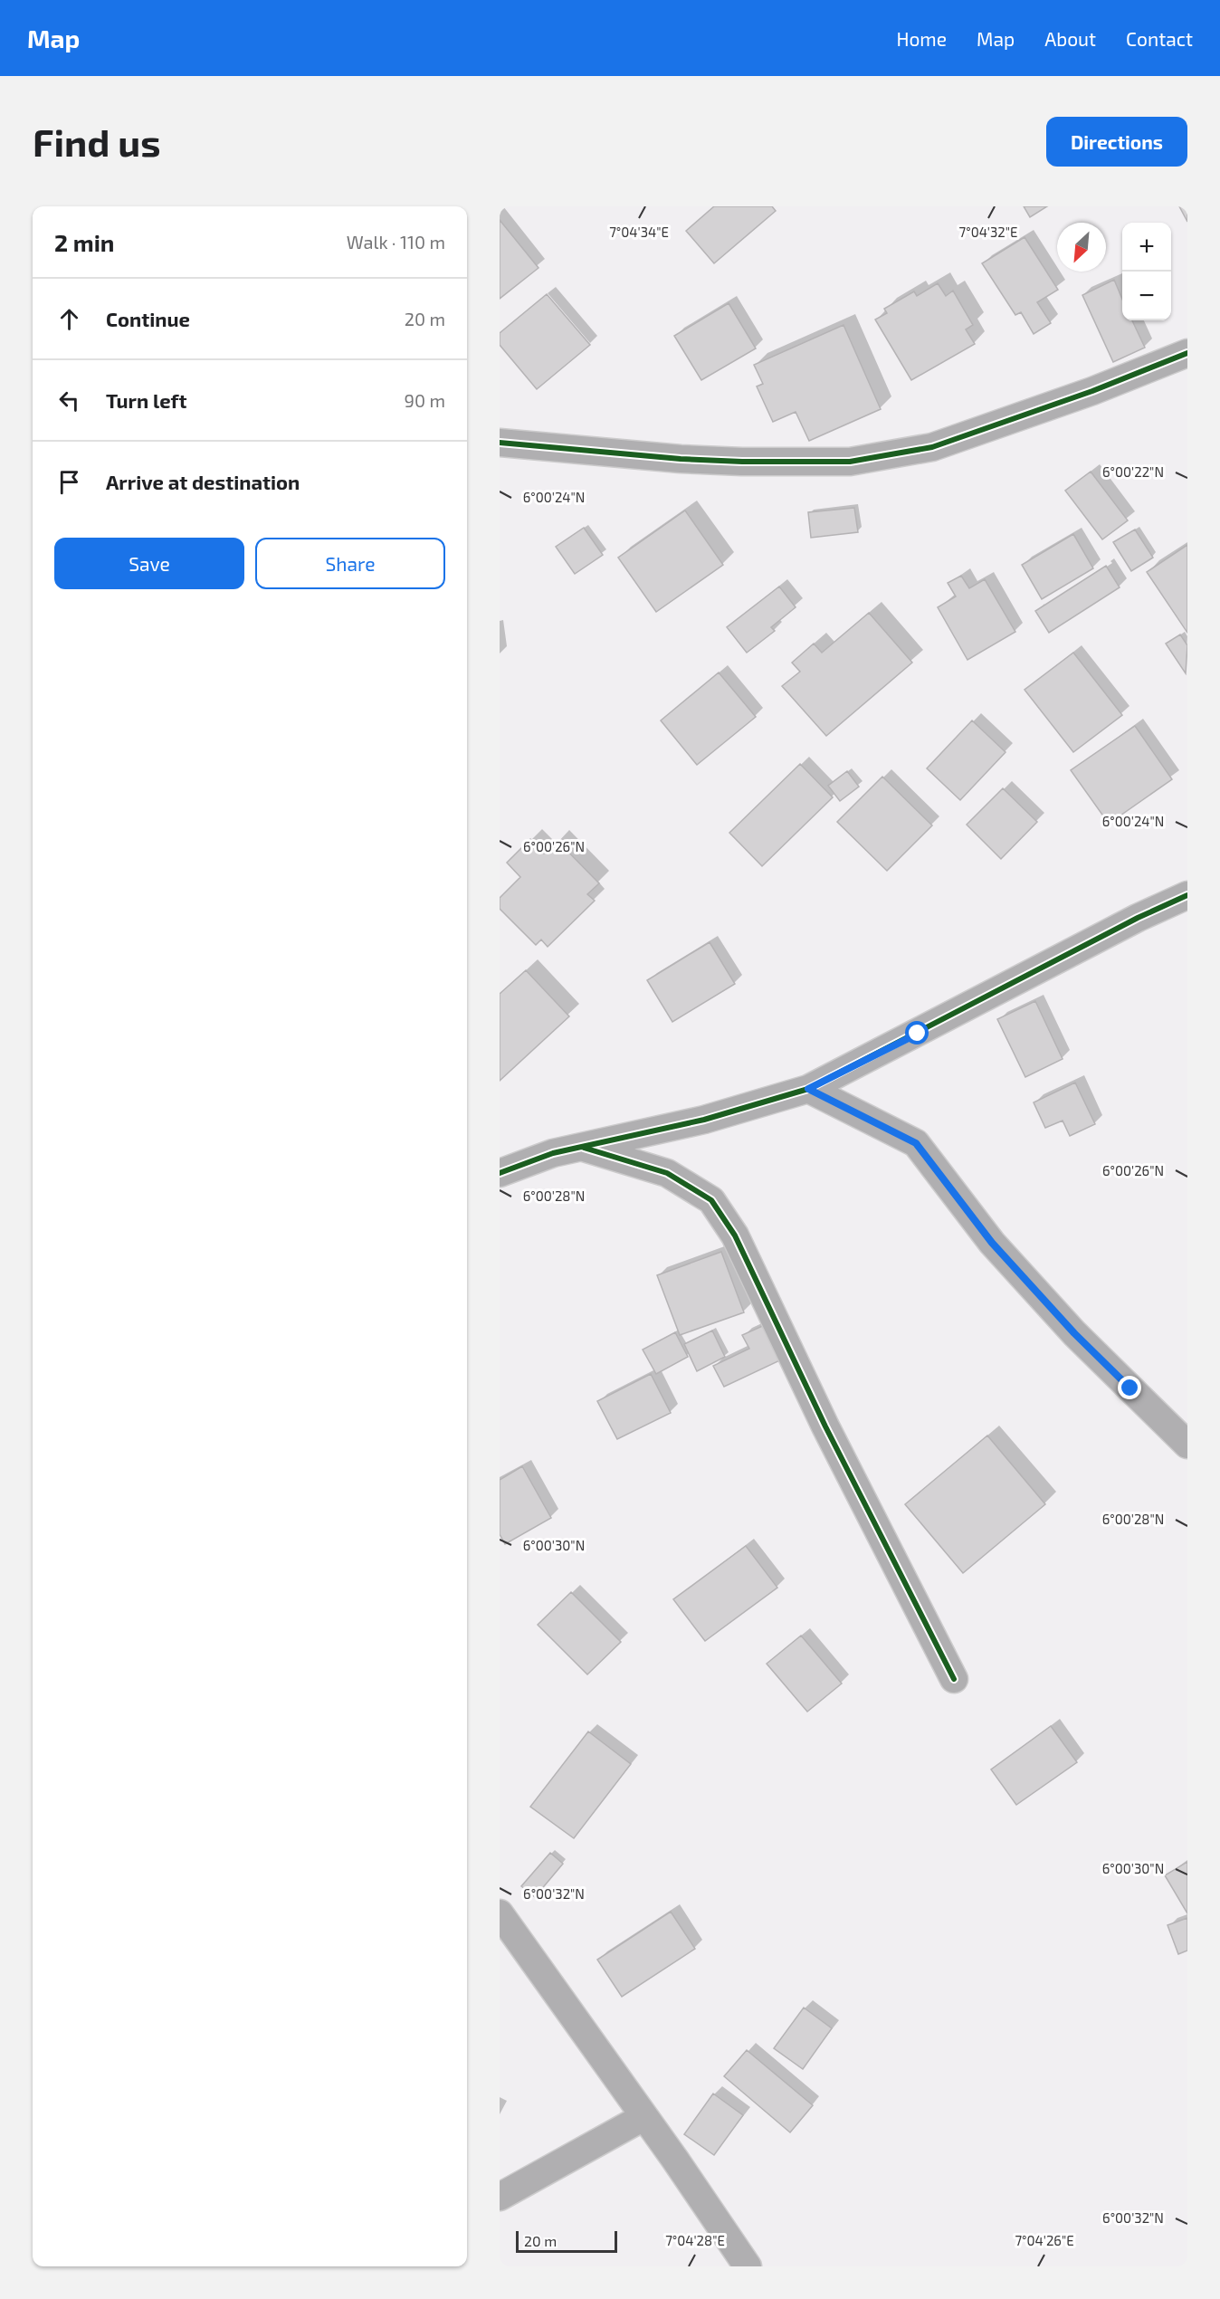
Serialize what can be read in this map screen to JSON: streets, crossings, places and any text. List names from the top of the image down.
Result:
{
  "scale_bar": "20 m",
  "north": "bottom left",
  "page": {
    "header": "Map",
    "nav": [
      "Home",
      "Map",
      "About",
      "Contact"
    ],
    "buttons": [
      "Directions",
      ["Save", "Share"]
    ],
    "title": "Find us",
    "heading": ["2 min", "Walk · 110 m"],
    "map_buttons": ["+", "−"],
    "list": [
      ["Continue", "20 m"],
      ["Turn left", "90 m"],
      "Arrive at destination"
    ],
    "scale": "20 m"
  },
  "coordinates": [
    "7°04'34\"E",
    "7°04'32\"E",
    "6°00'22\"N",
    "6°00'24\"N",
    "6°00'26\"N",
    "6°00'28\"N",
    "6°00'30\"N",
    "6°00'32\"N",
    "7°04'28\"E",
    "7°04'26\"E"
  ]
}
